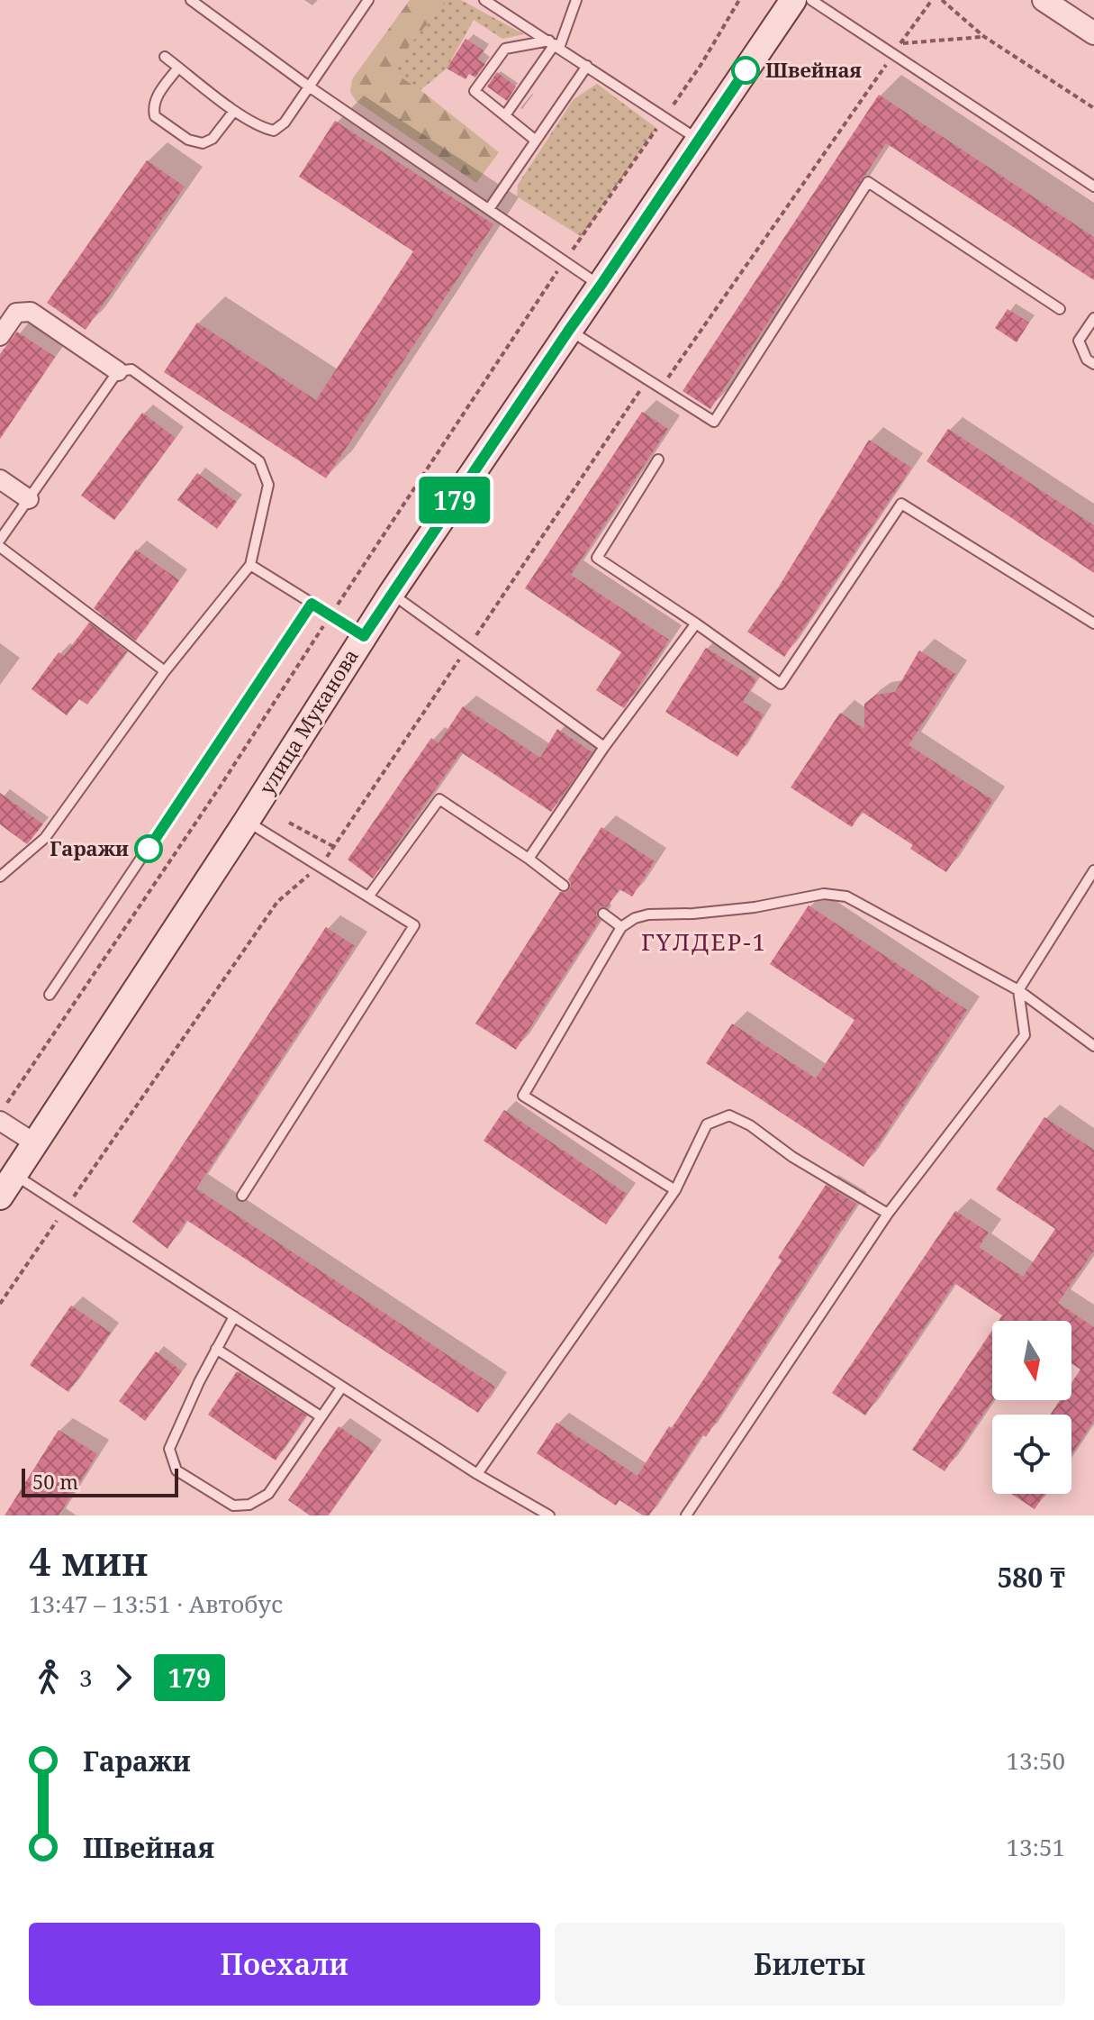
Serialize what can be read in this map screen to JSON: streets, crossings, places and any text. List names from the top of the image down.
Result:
{
  "streets": {
    "main road": ["улица Муканова"]
  },
  "districts": ["ГҮЛДЕР-1"],
  "places": ["Швейная", "Гаражи"],
  "lines": ["bus line 179"],
  "scale_bar": "50 m",
  "north": "bottom",
  "page": {
    "on_map": "179",
    "scale": "50 m",
    "heading": ["4 мин", "13:47 – 13:51 · Автобус", "580 ₸"],
    "legs": ["3", "179"],
    "list": [
      {
        "name": "Гаражи",
        "value": "13:50"
      },
      {
        "name": "Швейная",
        "value": "13:51"
      }
    ],
    "buttons": ["Поехали", "Билеты"]
  }
}
